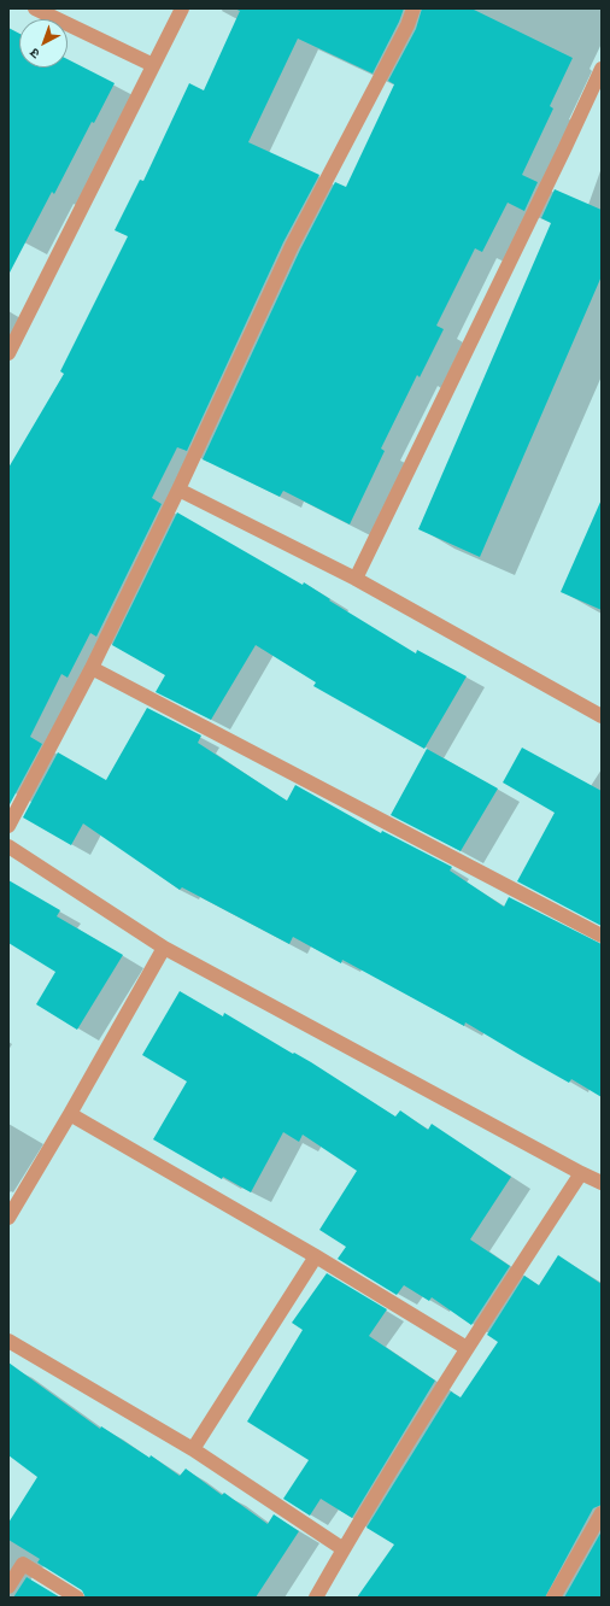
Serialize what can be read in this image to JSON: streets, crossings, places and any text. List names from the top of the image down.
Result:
{
  "north": "bottom left"
}
